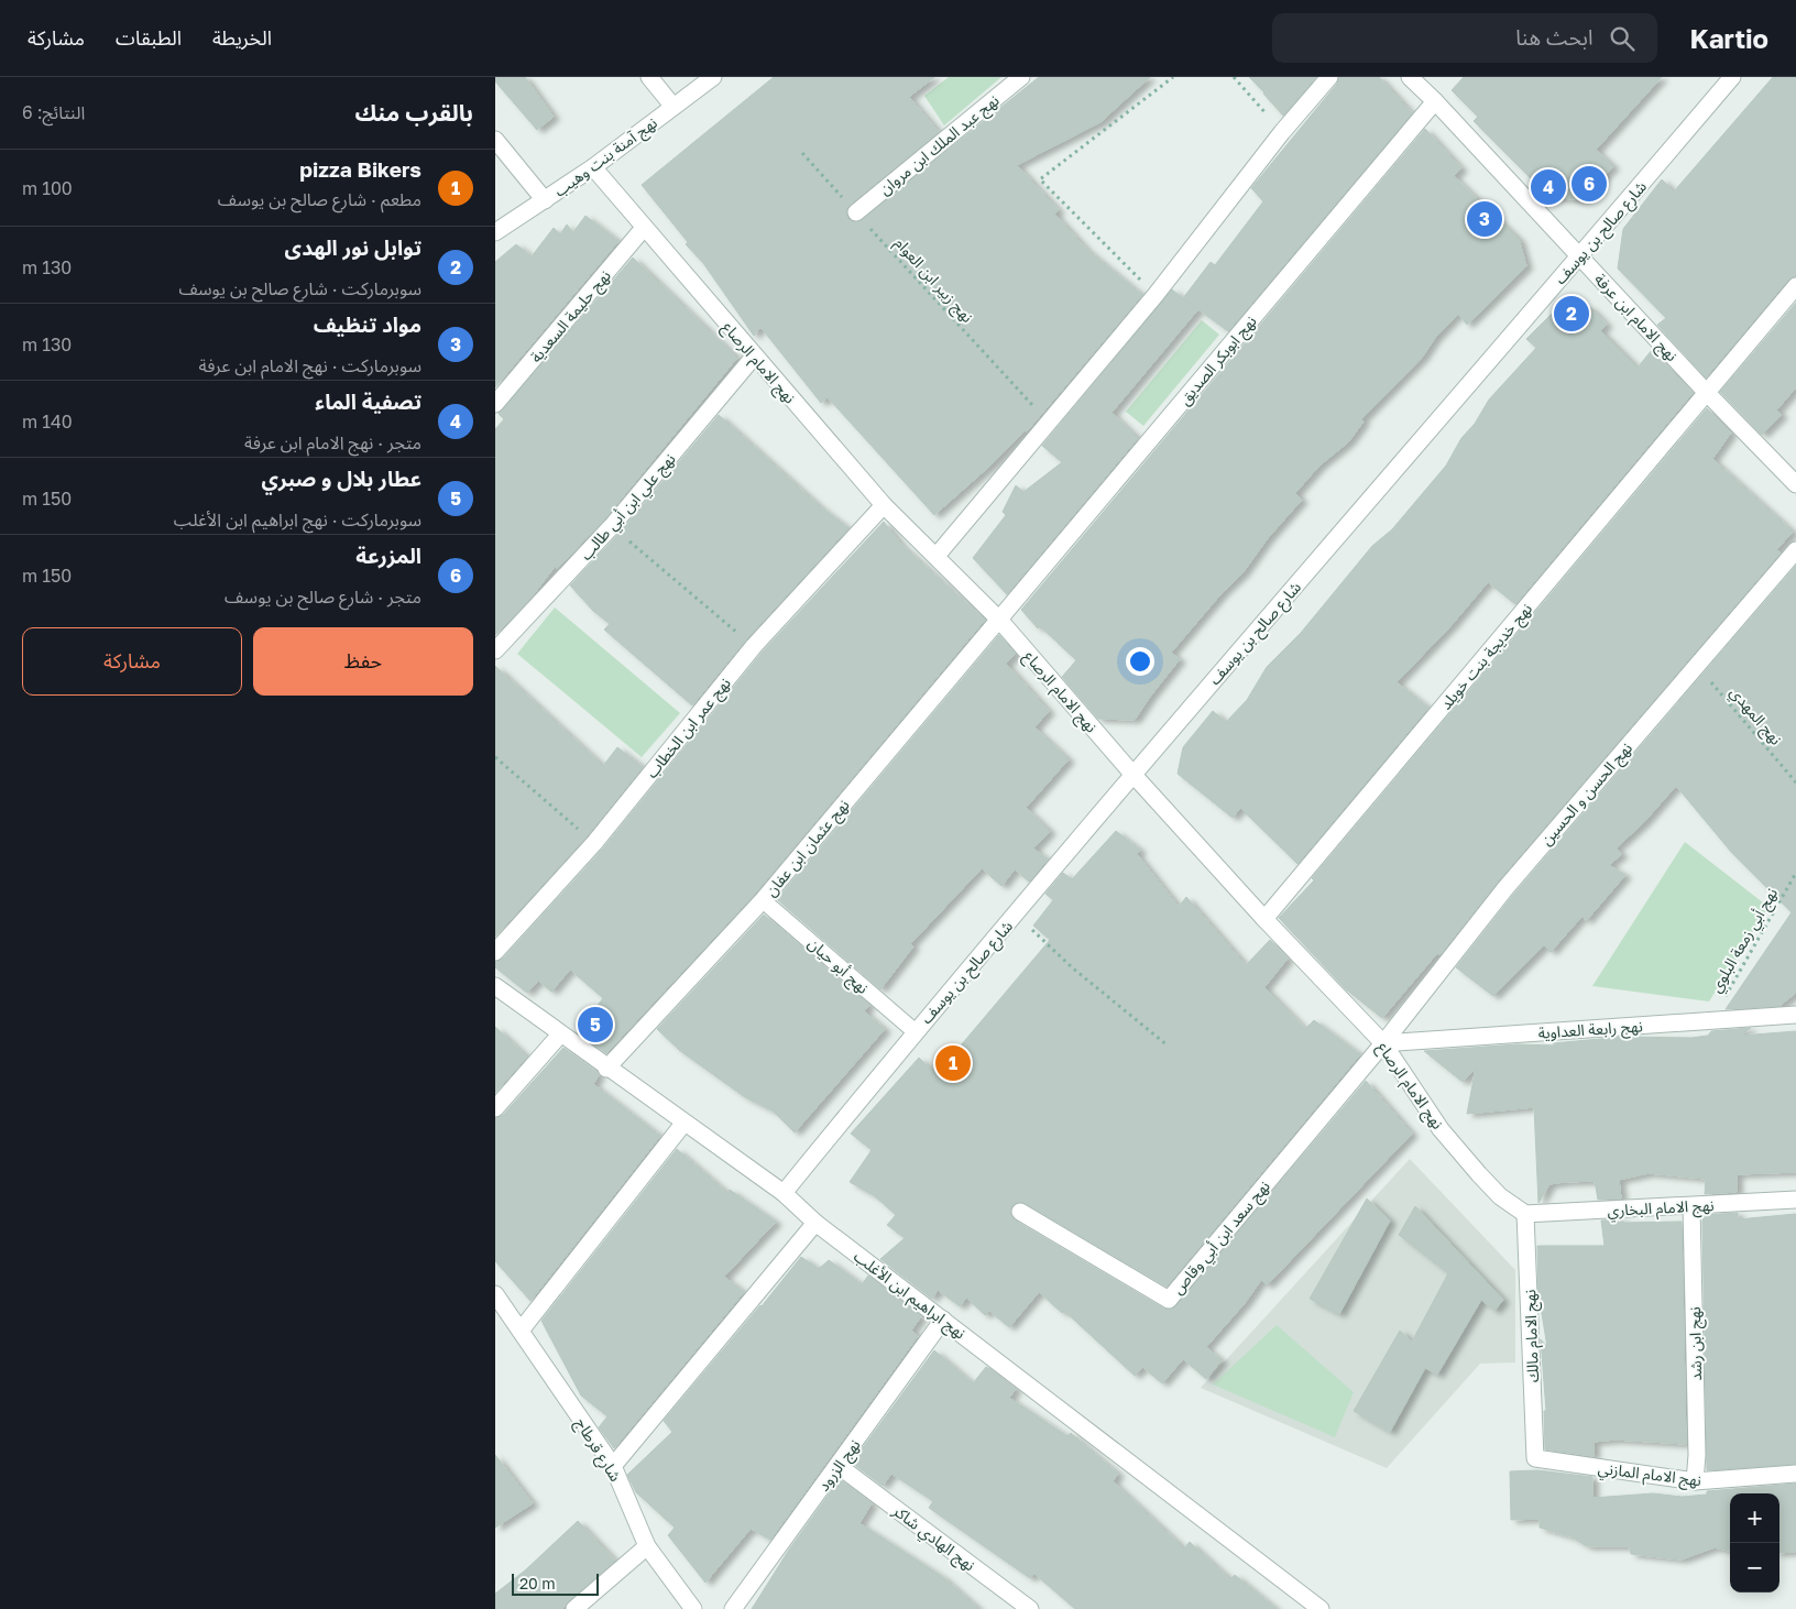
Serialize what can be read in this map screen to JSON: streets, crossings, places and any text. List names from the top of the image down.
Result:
{
  "streets": {
    "street": [
      "نهج عبد الملك ابن مروان",
      "نهج آمنة بنت وهيب",
      "شارع صالح بن يوسف",
      "نهج حليمة السعدية",
      "نهج الامام ابن عرفة",
      "نهج ابوبكر الصديق",
      "نهج الامام الرصاع",
      "نهج علي ابن أبي طالب",
      "نهج خديجة بنت خويلد",
      "نهج عمر ابن الخطاب",
      "نهج الحسن و الحسين",
      "نهج عثمان ابن عفان",
      "نهج رابعة العداوية",
      "نهج الامام البخاري",
      "نهج سعد ابن أبي وقاص",
      "نهج ابراهيم ابن الأغلب",
      "نهج الامام مالك",
      "نهج ابن رشد",
      "شارع قرطاج",
      "نهج الزرود",
      "نهج الامام المازني",
      "نهج الهادي شاكر"
    ],
    "lane": ["نهج أبو حيان"],
    "path": ["نهج زبير ابن العوام", "نهج المهدي", "نهج أبي زمعة البلوي"]
  },
  "crossings": [
    ["نهج عبد الملك ابن مروان", "نهج زبير ابن العوام"],
    ["نهج آمنة بنت وهيب", "نهج الامام الرصاع"],
    ["شارع صالح بن يوسف", "نهج الامام ابن عرفة"],
    ["شارع صالح بن يوسف", "نهج الامام الرصاع"],
    ["شارع صالح بن يوسف", "نهج أبو حيان"],
    ["شارع صالح بن يوسف", "نهج ابراهيم ابن الأغلب"],
    ["نهج حليمة السعدية", "نهج الامام الرصاع"],
    ["نهج الامام ابن عرفة", "نهج ابوبكر الصديق"],
    ["نهج الامام ابن عرفة", "نهج خديجة بنت خويلد"],
    ["نهج ابوبكر الصديق", "نهج الامام الرصاع"],
    ["نهج ابوبكر الصديق", "نهج عثمان ابن عفان"],
    ["نهج الامام الرصاع", "نهج علي ابن أبي طالب"],
    ["نهج الامام الرصاع", "نهج خديجة بنت خويلد"],
    ["نهج الامام الرصاع", "نهج عمر ابن الخطاب"],
    ["نهج الامام الرصاع", "نهج الحسن و الحسين"],
    ["نهج الامام الرصاع", "نهج عثمان ابن عفان"],
    ["نهج الامام الرصاع", "نهج رابعة العداوية"],
    ["نهج الامام الرصاع", "نهج الامام البخاري"],
    ["نهج الامام الرصاع", "نهج سعد ابن أبي وقاص"],
    ["نهج الامام الرصاع", "نهج الامام مالك"],
    ["نهج المهدي", "نهج الحسن و الحسين"],
    ["نهج الحسن و الحسين", "نهج رابعة العداوية"],
    ["نهج الحسن و الحسين", "نهج سعد ابن أبي وقاص"],
    ["نهج عثمان ابن عفان", "نهج أبو حيان"],
    ["نهج عثمان ابن عفان", "نهج ابراهيم ابن الأغلب"],
    ["نهج أبي زمعة البلوي", "نهج رابعة العداوية"],
    ["نهج رابعة العداوية", "نهج سعد ابن أبي وقاص"],
    ["نهج الامام البخاري", "نهج الامام مالك"],
    ["نهج الامام البخاري", "نهج ابن رشد"],
    ["نهج ابراهيم ابن الأغلب", "نهج الزرود"],
    ["نهج الامام مالك", "نهج الامام المازني"],
    ["نهج ابن رشد", "نهج الامام المازني"],
    ["نهج الزرود", "نهج الهادي شاكر"]
  ],
  "scale_bar": "20 m",
  "page": {
    "header": "Kartio",
    "search": "ابحث هنا",
    "nav": ["الخريطة", "الطبقات", "مشاركة"],
    "heading": ["بالقرب منك", "النتائج: 6"],
    "list": [
      {
        "mark": "1",
        "name": "pizza Bikers",
        "note": "مطعم · شارع صالح بن يوسف",
        "value": "100 m"
      },
      {
        "mark": "2",
        "name": "توابل نور الهدى",
        "note": "سوبرماركت · شارع صالح بن يوسف",
        "value": "130 m"
      },
      {
        "mark": "3",
        "name": "مواد تنظيف",
        "note": "سوبرماركت · نهج الامام ابن عرفة",
        "value": "130 m"
      },
      {
        "mark": "4",
        "name": "تصفية الماء",
        "note": "متجر · نهج الامام ابن عرفة",
        "value": "140 m"
      },
      {
        "mark": "5",
        "name": "عطار بلال و صبري",
        "note": "سوبرماركت · نهج ابراهيم ابن الأغلب",
        "value": "150 m"
      },
      {
        "mark": "6",
        "name": "المزرعة",
        "note": "متجر · شارع صالح بن يوسف",
        "value": "150 m"
      }
    ],
    "pins": [
      "6",
      "4",
      "3",
      "2",
      "5",
      "1"
    ],
    "buttons": ["حفظ", "مشاركة"],
    "map_buttons": ["+", "−"],
    "scale": "20 m"
  }
}
